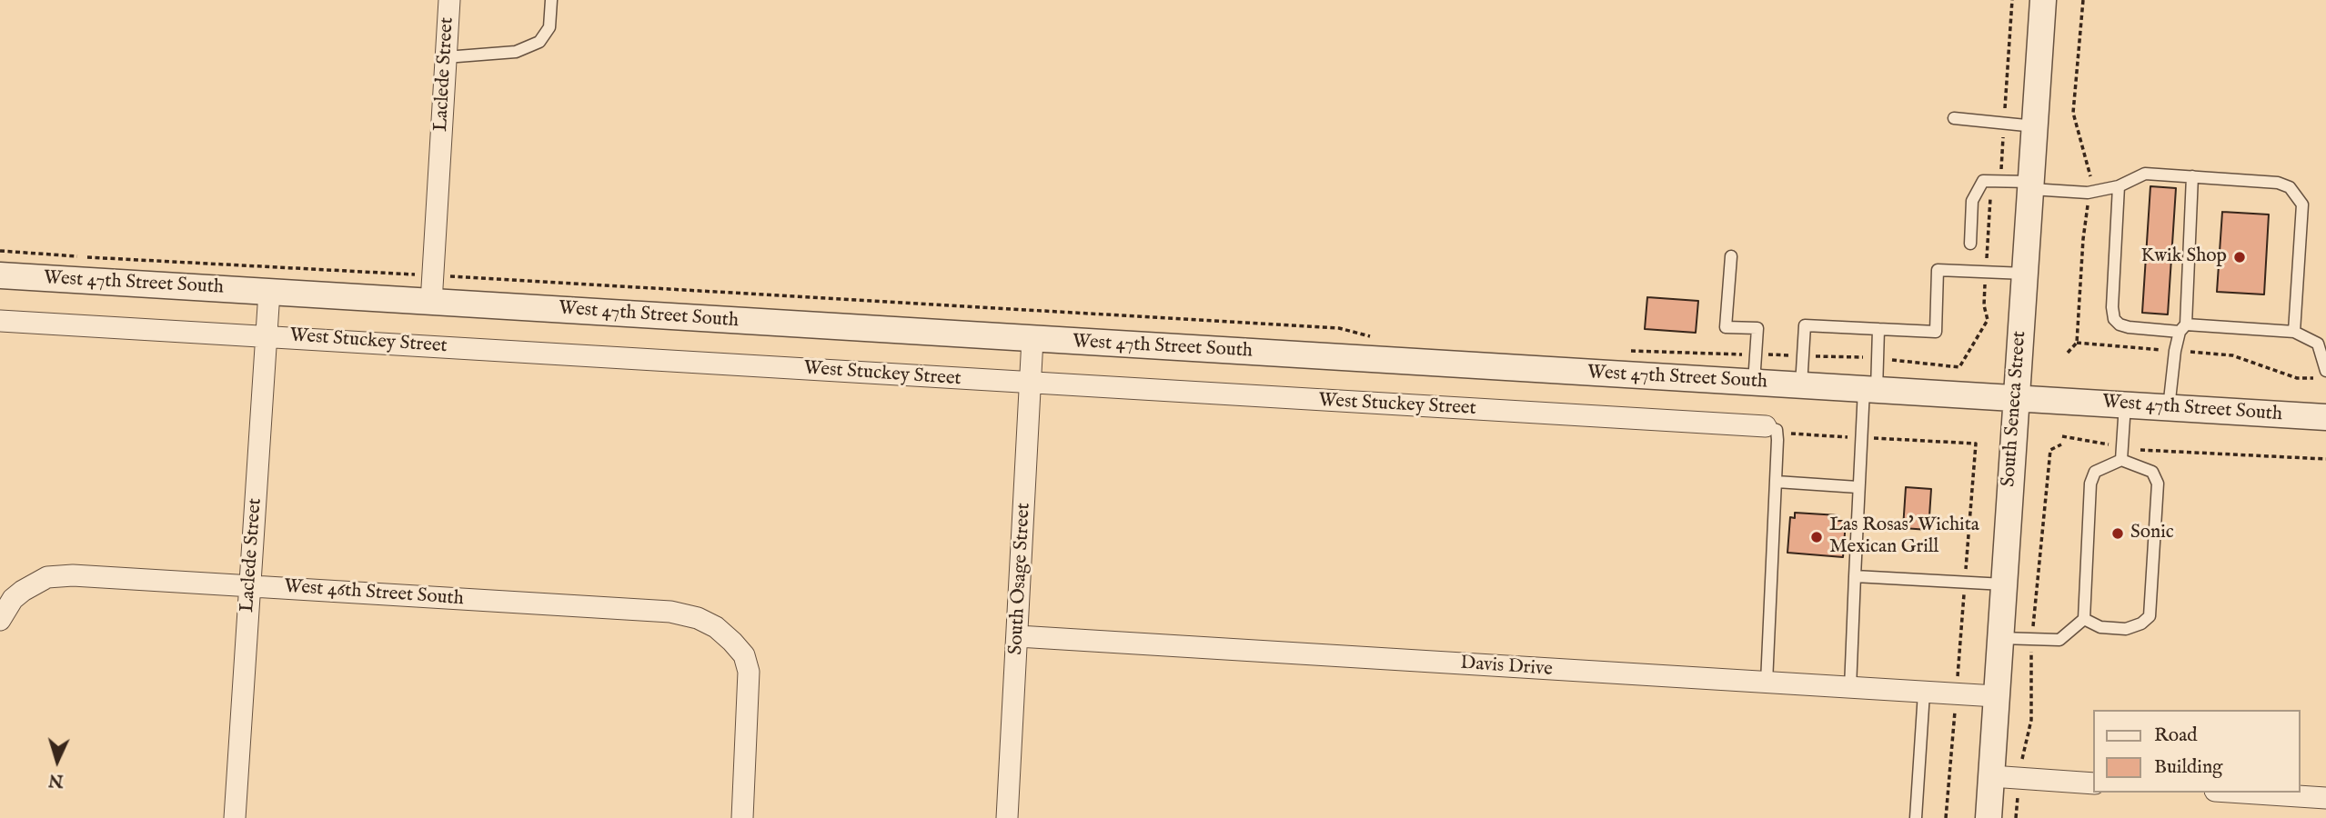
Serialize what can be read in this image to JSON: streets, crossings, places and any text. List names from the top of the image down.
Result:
{
  "streets": {
    "street": [
      "Laclede Street",
      "West 47th Street South",
      "West Stuckey Street",
      "South Seneca Street",
      "South Osage Street",
      "West 46th Street South",
      "Davis Drive"
    ]
  },
  "crossings": [
    ["Laclede Street", "West 47th Street South"],
    ["Laclede Street", "West Stuckey Street"],
    ["Laclede Street", "West 46th Street South"],
    ["West 47th Street South", "South Seneca Street"],
    ["West 47th Street South", "South Osage Street"],
    ["West Stuckey Street", "South Osage Street"],
    ["South Seneca Street", "Davis Drive"],
    ["South Osage Street", "Davis Drive"]
  ],
  "places": ["Kwik Shop", "Sonic", "Las Rosas' Wichita Mexican Grill"],
  "legend": ["Road", "Building"],
  "north": "bottom"
}
